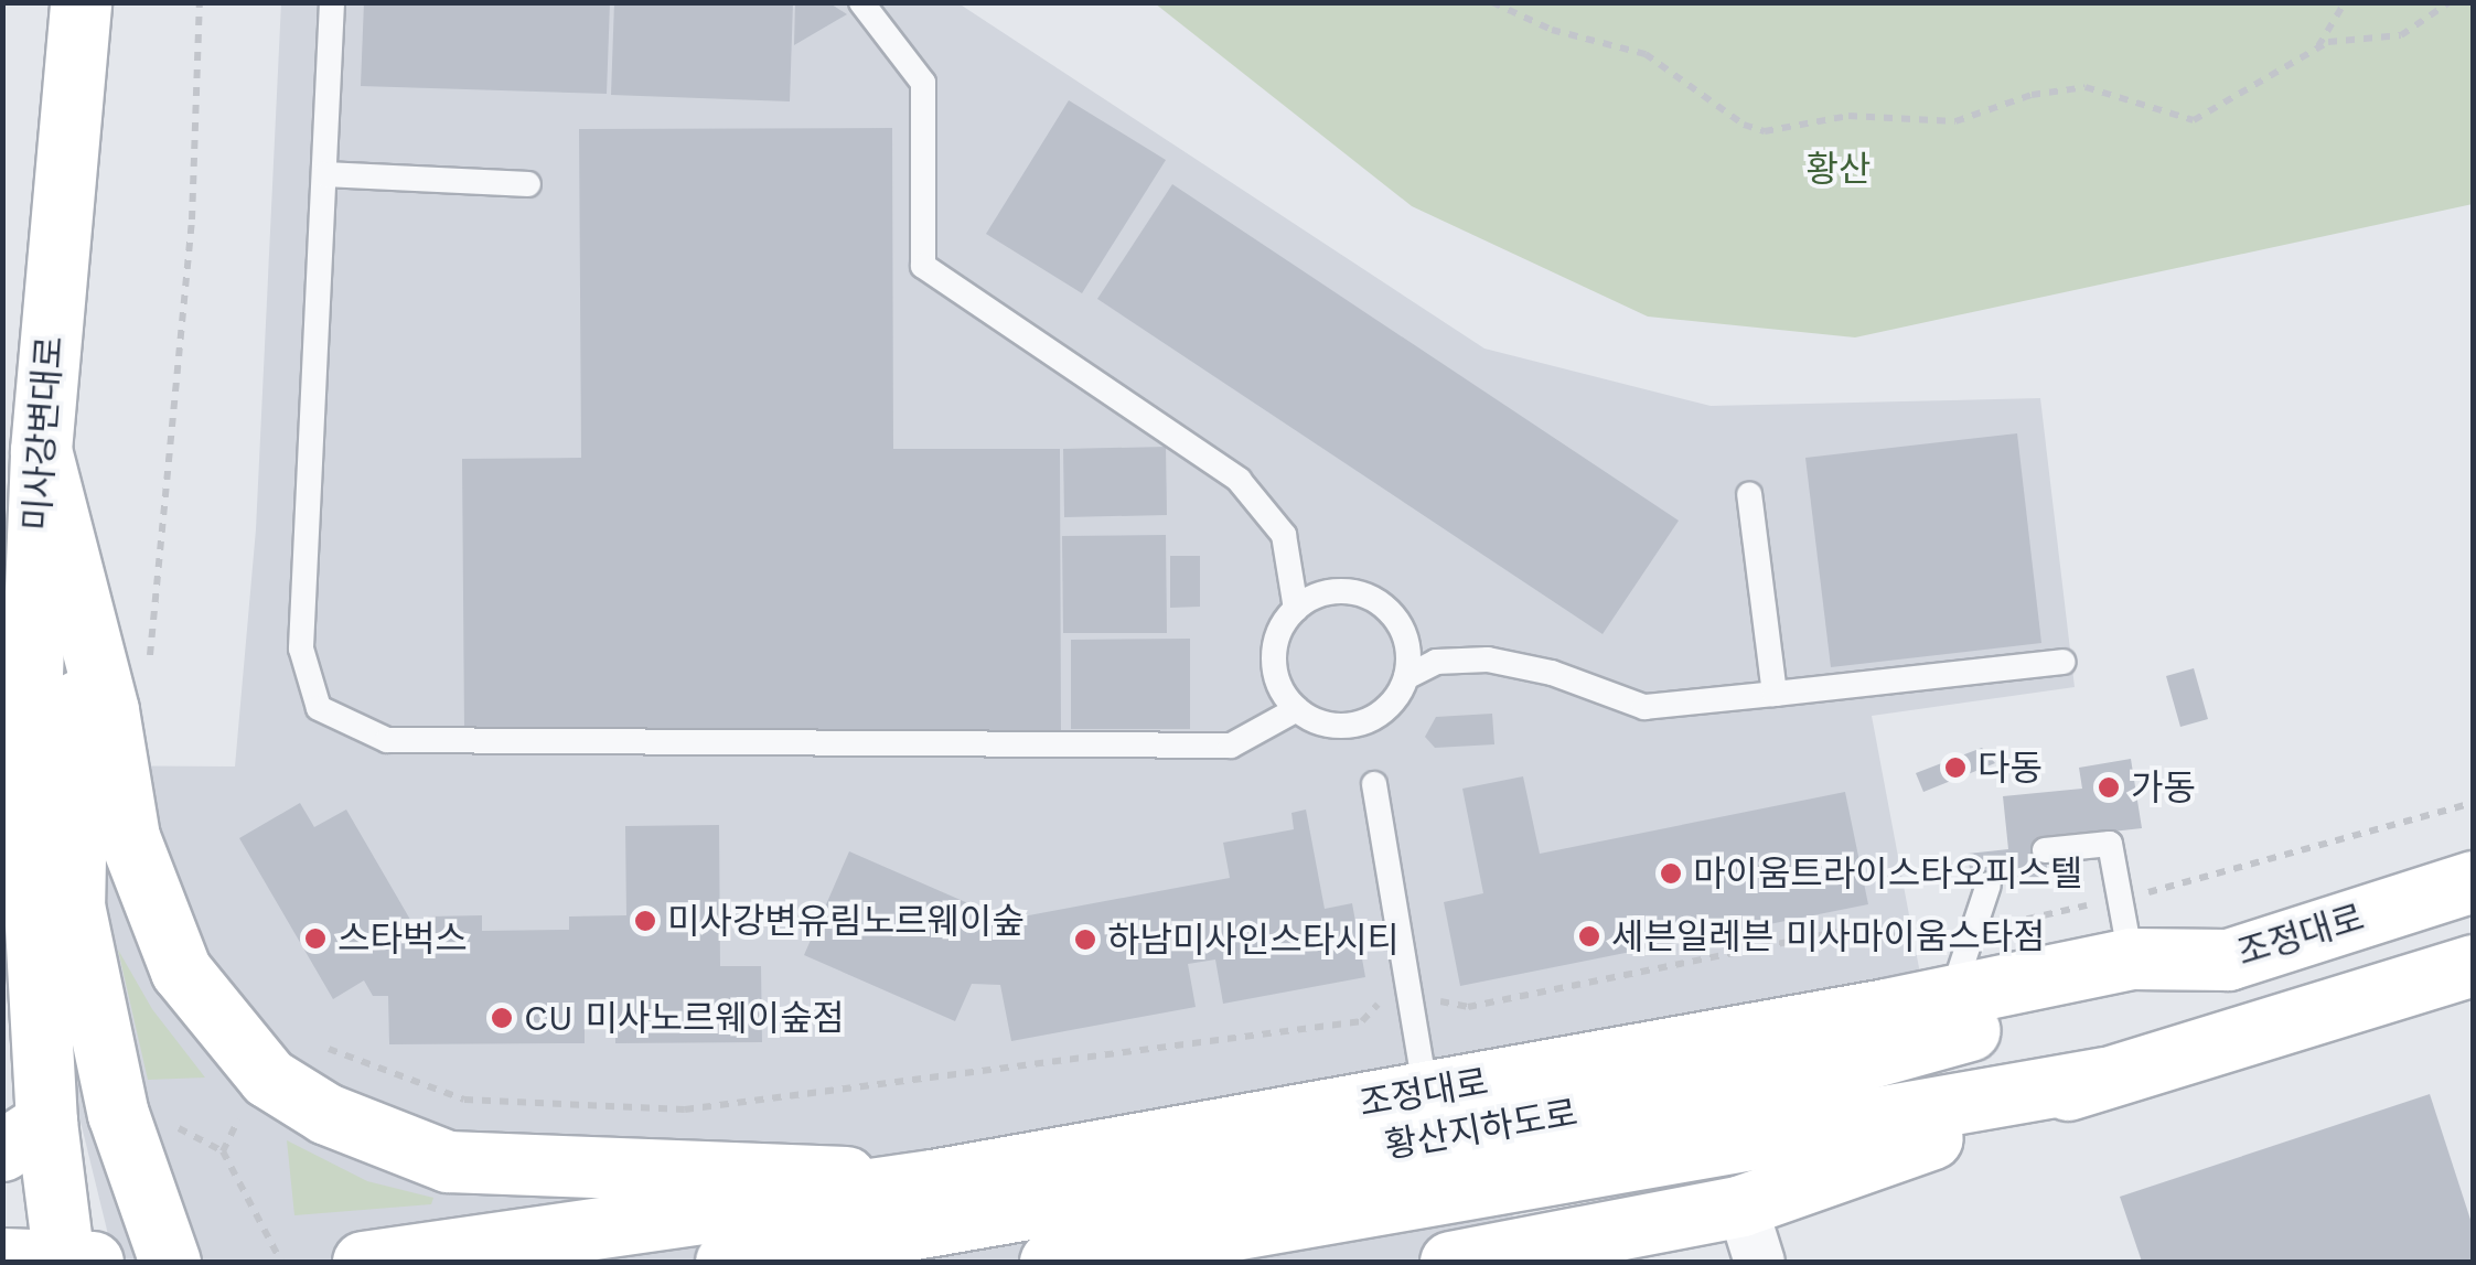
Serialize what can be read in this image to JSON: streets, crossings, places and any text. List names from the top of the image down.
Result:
{
  "streets": {
    "main road": ["미사강변대로", "조정대로", "황산지하도로"]
  },
  "crossings": [
    ["조정대로", "황산지하도로"]
  ],
  "parks": ["황산"],
  "places": [
    "다동",
    "가동",
    "마이움트라이스타오피스텔",
    "미사강변유림노르웨이숲",
    "세븐일레븐 미사마이움스타점",
    "스타벅스",
    "하남미사인스타시티",
    "CU 미사노르웨이숲점"
  ]
}
